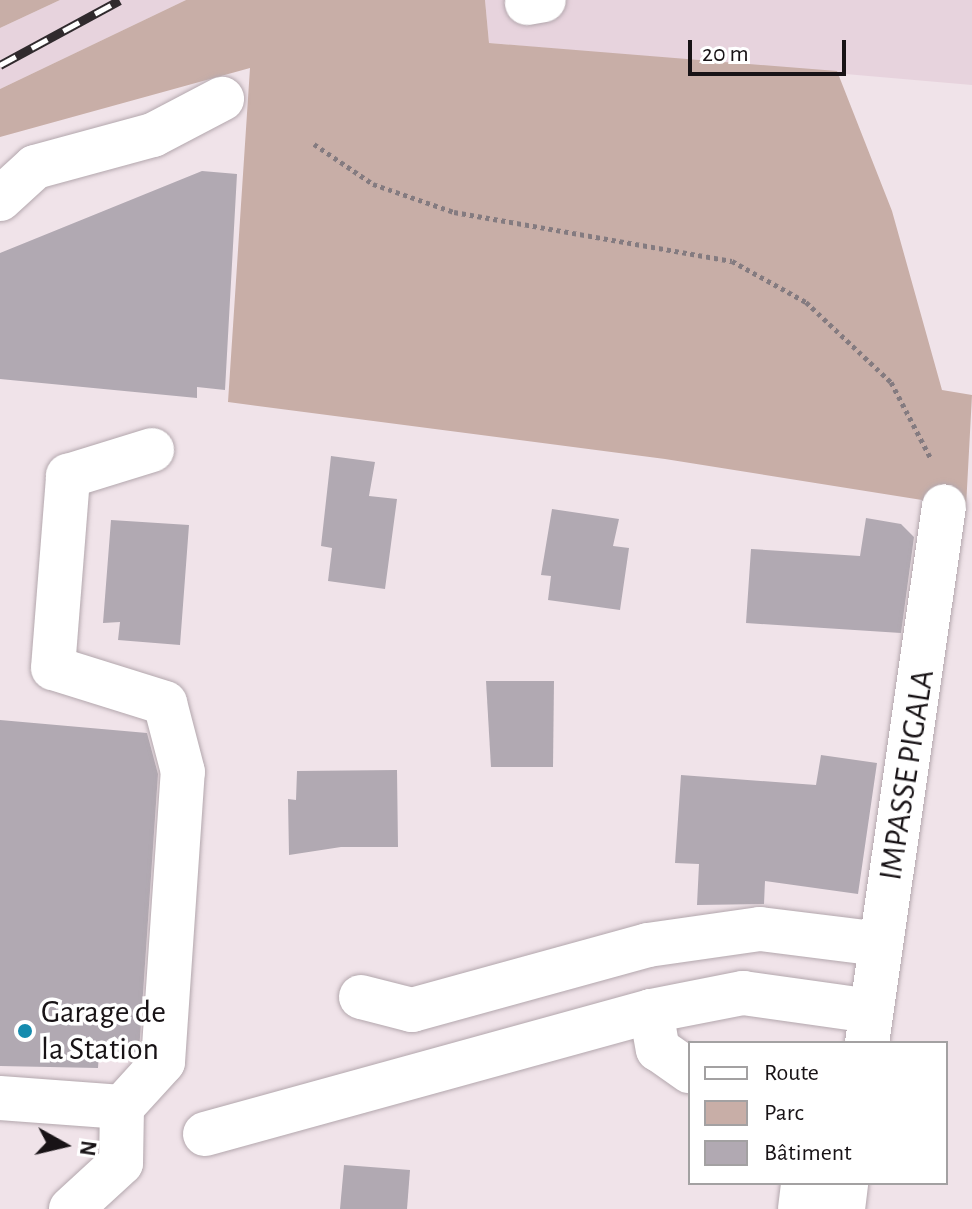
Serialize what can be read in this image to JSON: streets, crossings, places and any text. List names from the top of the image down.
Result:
{
  "streets": {
    "street": ["IMPASSE PIGALA"]
  },
  "places": ["Garage de la Station"],
  "legend": ["Route", "Parc", "Bâtiment"],
  "scale_bar": "20 m",
  "north": "right"
}
